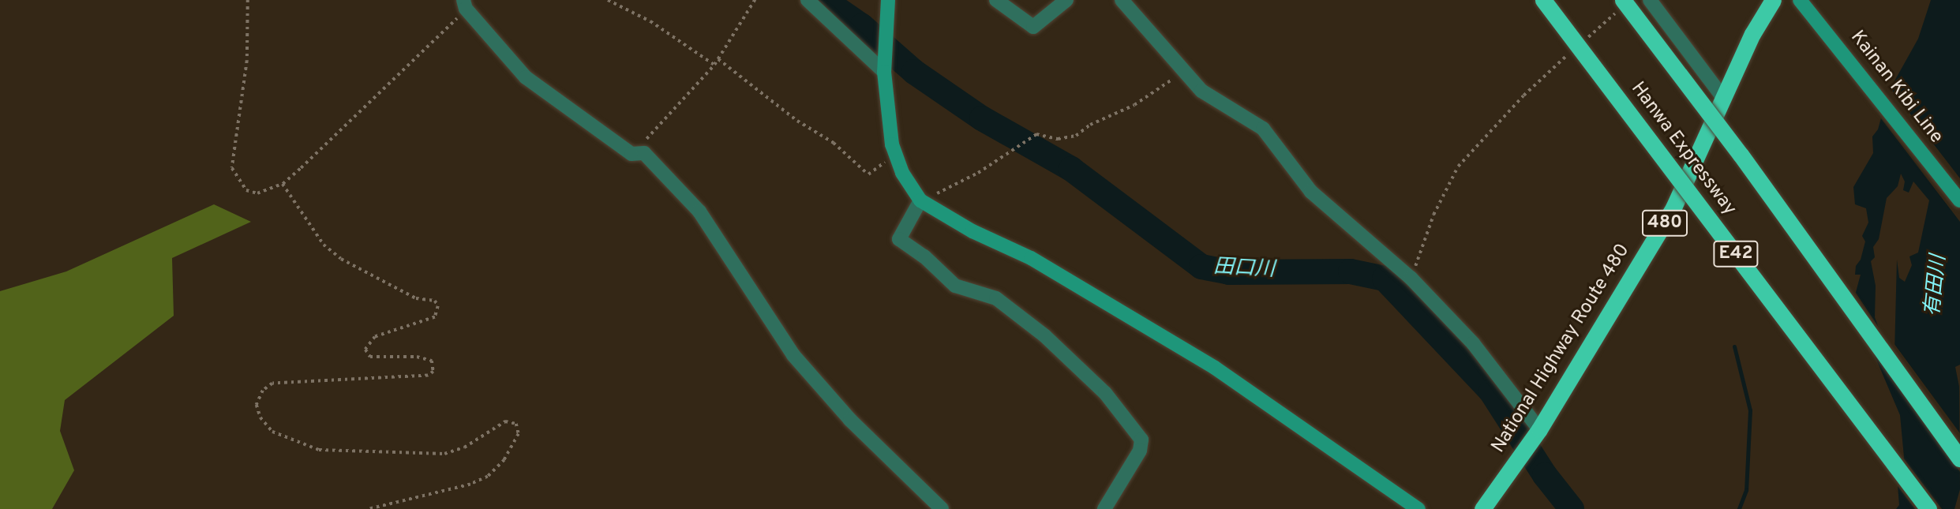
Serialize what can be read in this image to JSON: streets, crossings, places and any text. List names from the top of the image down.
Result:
{
  "streets": {
    "highway": [
      "Hanwa Expressway",
      "480",
      "E42",
      "National Highway Route 480"
    ],
    "street": ["Kainan Kibi Line"]
  },
  "water": ["田口川", "有田川"]
}
